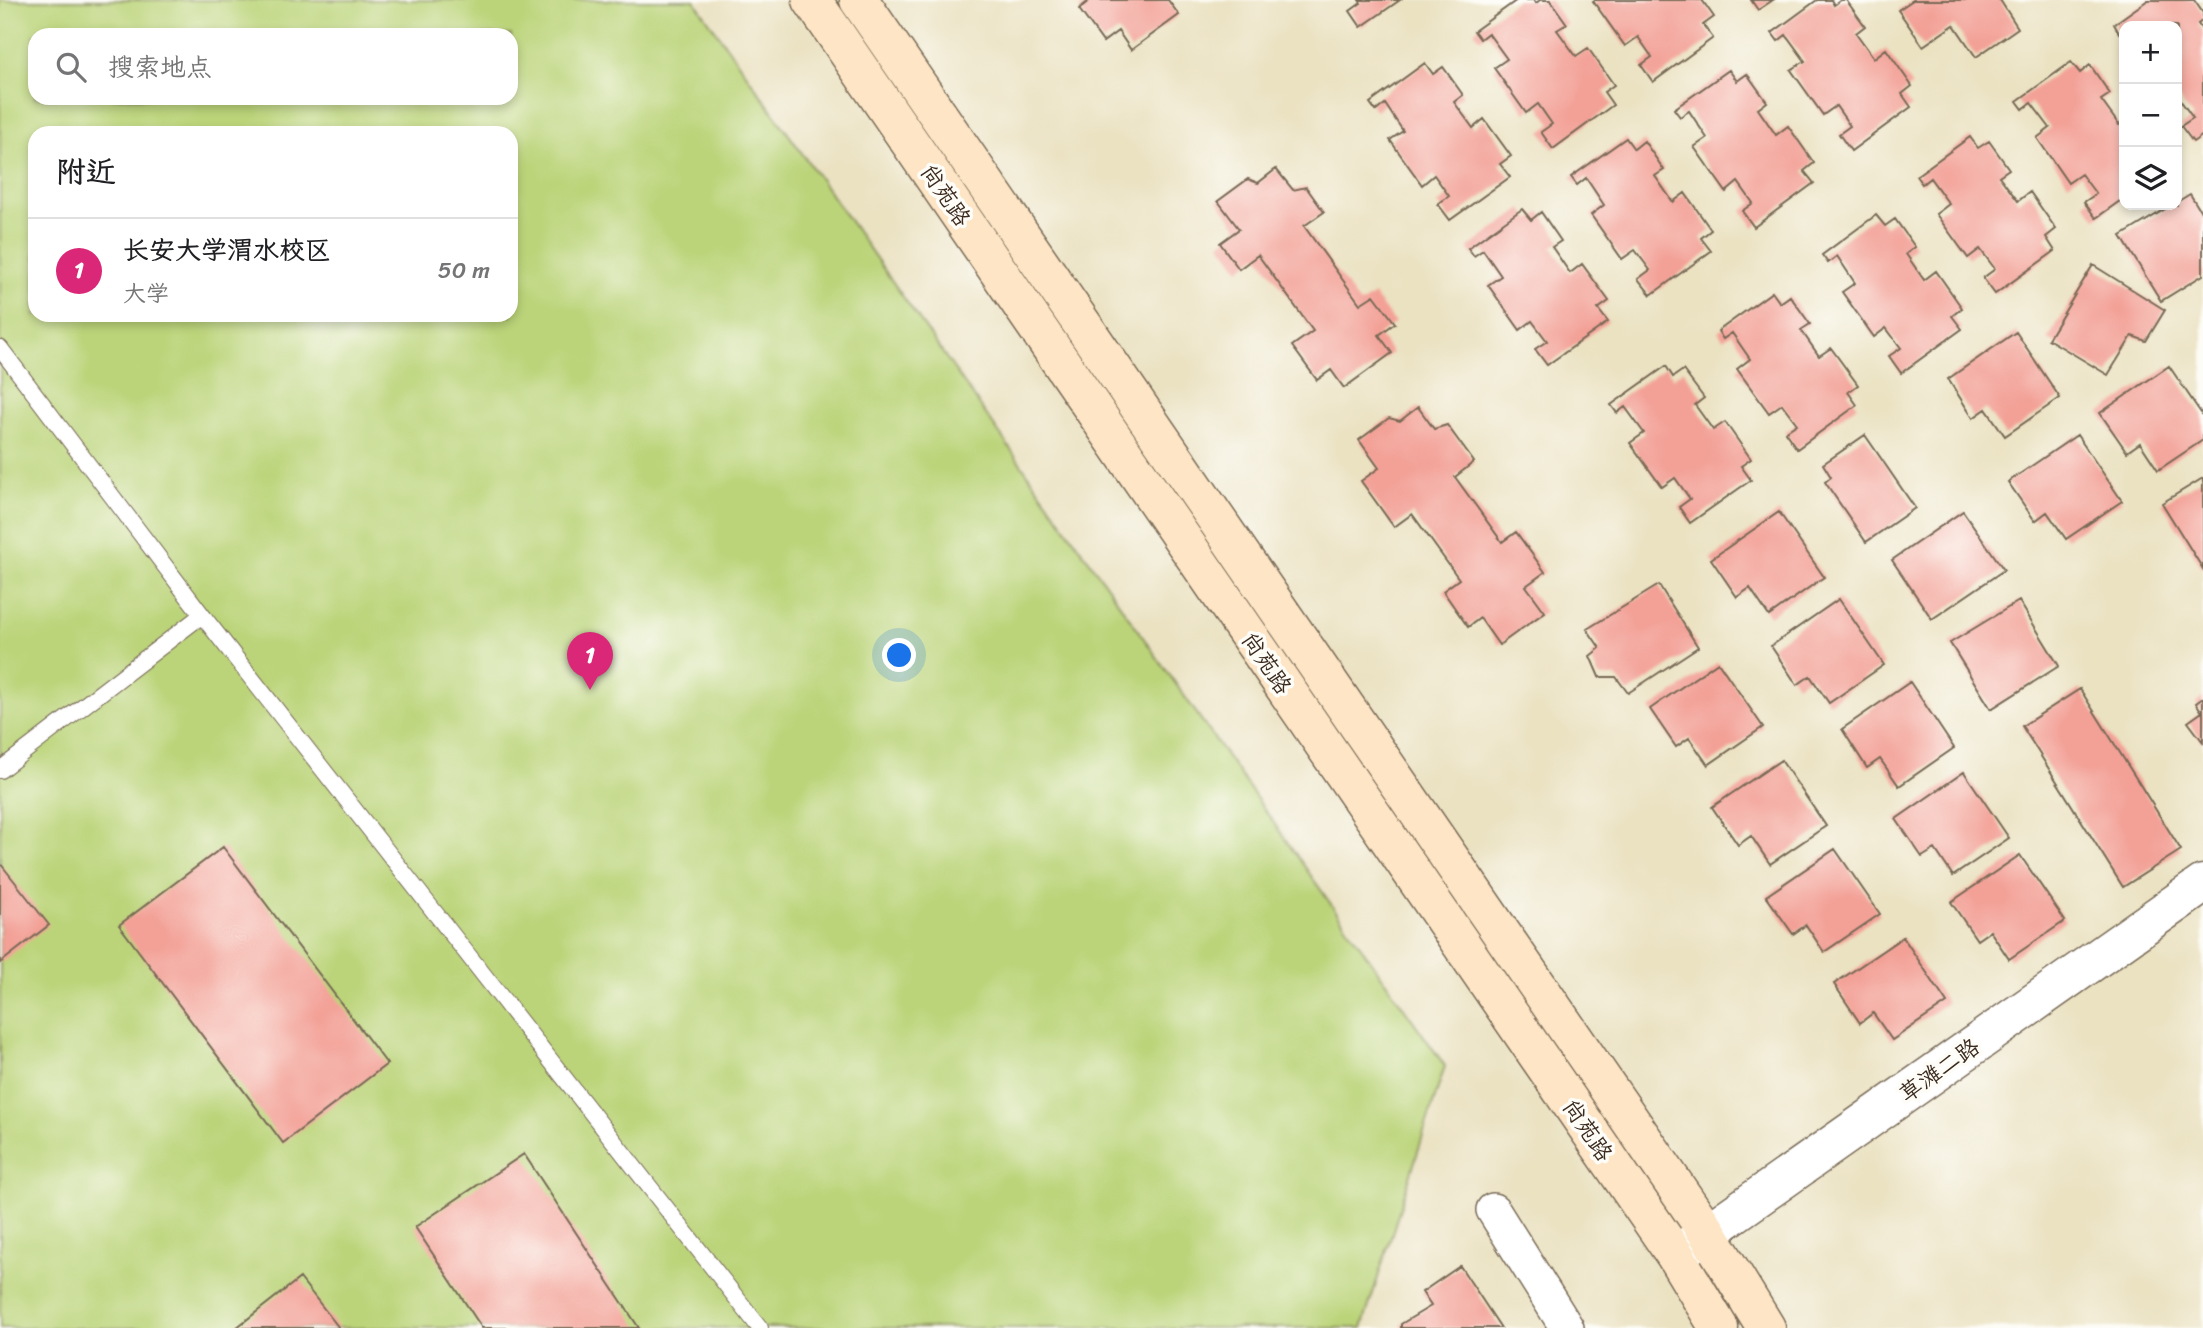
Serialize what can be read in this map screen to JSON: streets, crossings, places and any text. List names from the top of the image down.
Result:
{
  "streets": {
    "main road": ["尚苑路"],
    "street": ["草滩二路"]
  },
  "crossings": [
    ["尚苑路", "草滩二路"]
  ],
  "page": {
    "map_buttons": ["+", "−"],
    "search": "搜索地点",
    "heading": "附近",
    "list": [
      {
        "mark": "1",
        "name": "长安大学渭水校区",
        "note": "大学",
        "value": "50 m"
      }
    ],
    "pins": "1"
  }
}
